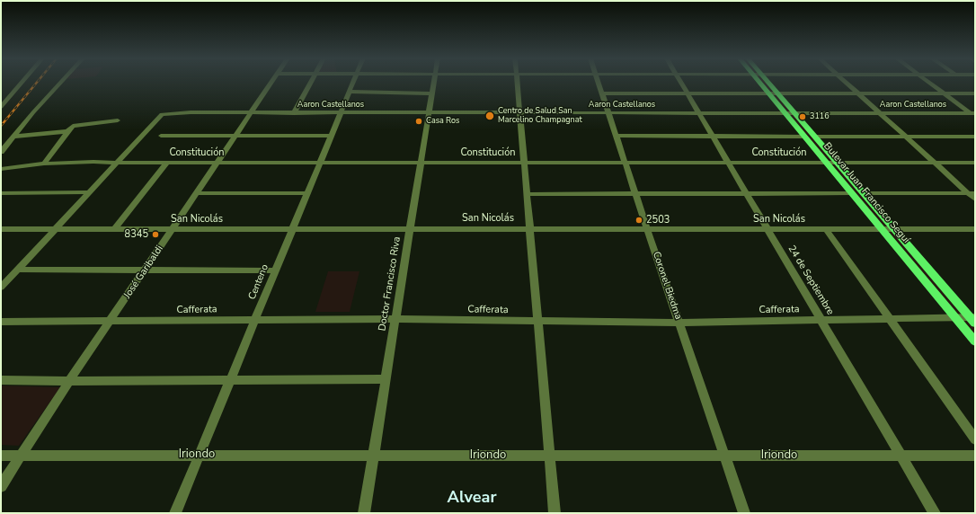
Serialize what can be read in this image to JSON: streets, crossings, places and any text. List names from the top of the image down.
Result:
{
  "streets": {
    "main road": ["Bulevar Juan Francisco Seguí"],
    "street": [
      "Aaron Castellanos",
      "Constitución",
      "San Nicolás",
      "José Garibaldi",
      "24 de Septiembre",
      "Centeno",
      "Doctor Francisco Riva",
      "Coronel Biedma",
      "Cafferata",
      "Iriondo"
    ]
  },
  "crossings": [
    ["Aaron Castellanos", "Constitución"],
    ["Aaron Castellanos", "Bulevar Juan Francisco Seguí"],
    ["Aaron Castellanos", "José Garibaldi"],
    ["Aaron Castellanos", "24 de Septiembre"],
    ["Aaron Castellanos", "Centeno"],
    ["Aaron Castellanos", "Doctor Francisco Riva"],
    ["Aaron Castellanos", "Coronel Biedma"],
    ["Constitución", "Bulevar Juan Francisco Seguí"],
    ["Constitución", "José Garibaldi"],
    ["Constitución", "24 de Septiembre"],
    ["Constitución", "Centeno"],
    ["Constitución", "Doctor Francisco Riva"],
    ["Constitución", "Coronel Biedma"],
    ["Bulevar Juan Francisco Seguí", "San Nicolás"],
    ["Bulevar Juan Francisco Seguí", "Cafferata"],
    ["San Nicolás", "José Garibaldi"],
    ["San Nicolás", "24 de Septiembre"],
    ["San Nicolás", "Centeno"],
    ["San Nicolás", "Doctor Francisco Riva"],
    ["San Nicolás", "Coronel Biedma"],
    ["José Garibaldi", "Cafferata"],
    ["José Garibaldi", "Iriondo"],
    ["24 de Septiembre", "Cafferata"],
    ["24 de Septiembre", "Iriondo"],
    ["Centeno", "Cafferata"],
    ["Centeno", "Iriondo"],
    ["Doctor Francisco Riva", "Cafferata"],
    ["Doctor Francisco Riva", "Iriondo"],
    ["Coronel Biedma", "Cafferata"],
    ["Coronel Biedma", "Iriondo"]
  ],
  "districts": ["Alvear"],
  "places": [
    "Centro de Salud San Marcelino Champagnat",
    "3116",
    "Casa Ros",
    "2503",
    "8345"
  ]
}
